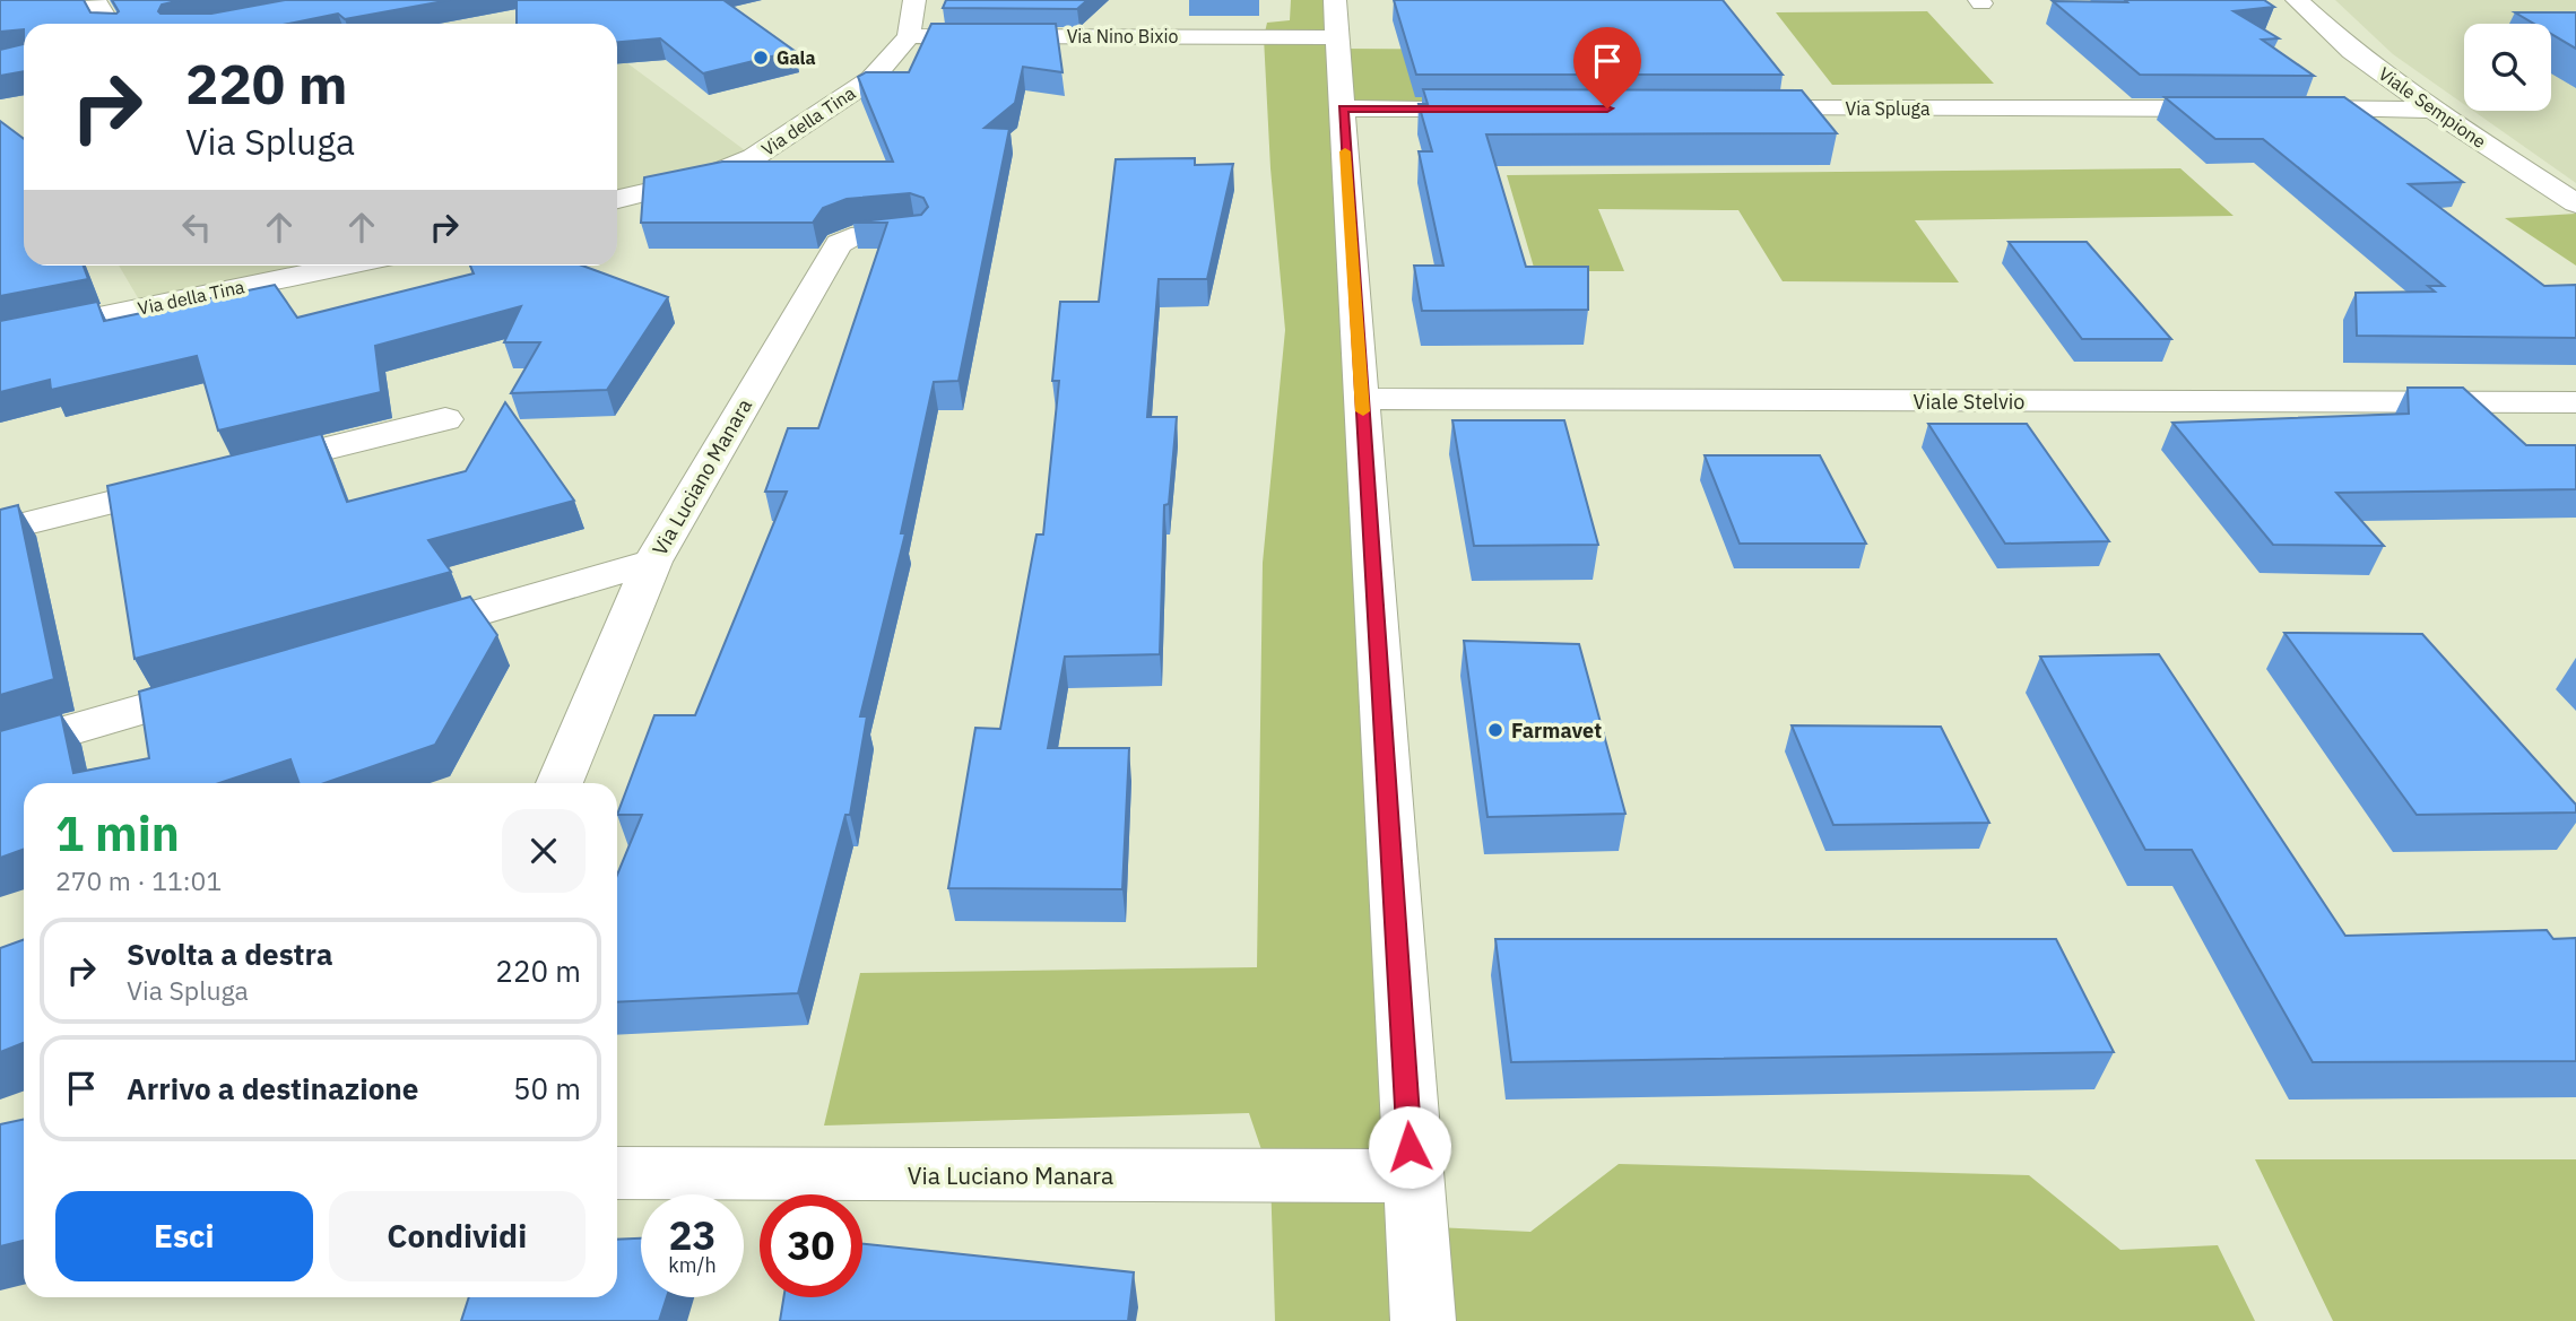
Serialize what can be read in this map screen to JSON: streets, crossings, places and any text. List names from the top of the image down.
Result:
{
  "streets": {
    "street": [
      "Via Nino Bixio",
      "Viale Sempione",
      "Via Spluga",
      "Via della Tina",
      "Viale Stelvio",
      "Via Luciano Manara"
    ]
  },
  "crossings": [
    ["Via Nino Bixio", "Via della Tina"]
  ],
  "places": ["Gala", "Farmavet"],
  "page": {
    "turn": ["220 m", "Via Spluga"],
    "heading": ["1 min", "270 m · 11:01"],
    "list": [
      {
        "name": "Svolta a destra",
        "note": "Via Spluga",
        "value": "220 m"
      },
      {
        "name": "Arrivo a destinazione",
        "value": "50 m"
      }
    ],
    "buttons": ["Esci", "Condividi"],
    "speed": "23 km/h",
    "limit": "30"
  }
}
